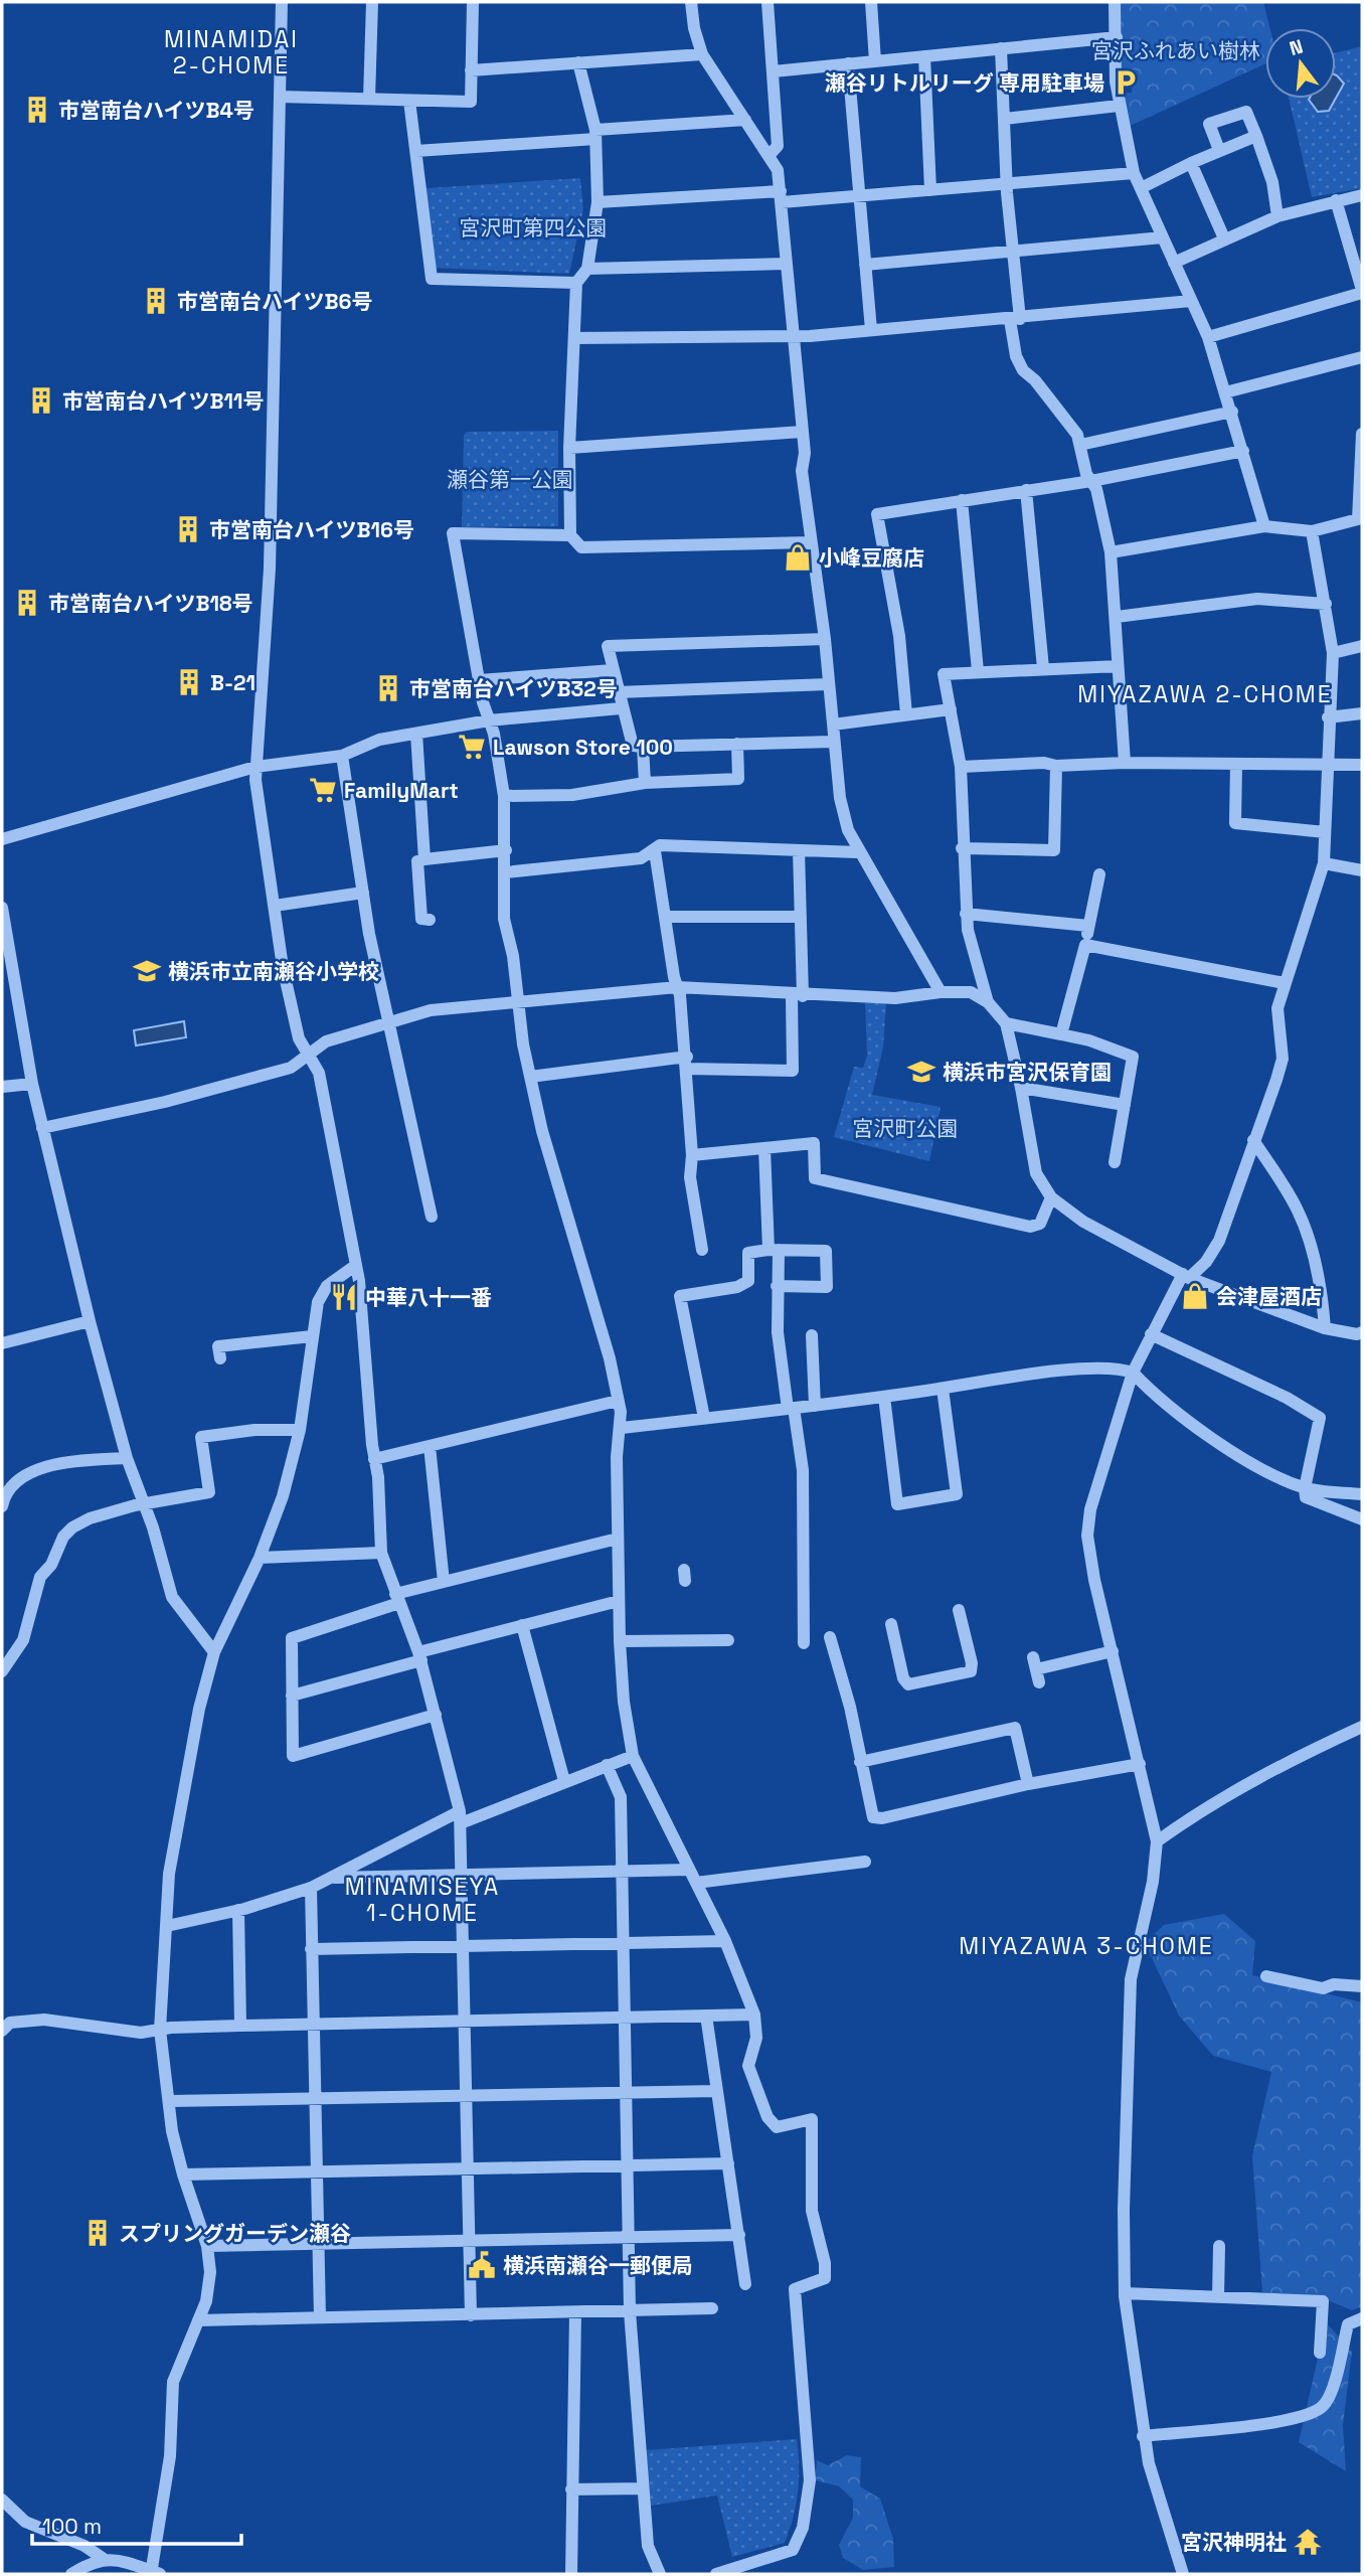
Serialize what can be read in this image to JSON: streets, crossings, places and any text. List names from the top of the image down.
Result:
{
  "districts": [
    "MINAMIDAI 2-CHOME",
    "MIYAZAWA 2-CHOME",
    "MINAMISEYA 1-CHOME",
    "MIYAZAWA 3-CHOME"
  ],
  "parks": [
    "宮沢ふれあい樹林",
    "宮沢町第四公園",
    "瀬谷第一公園",
    "宮沢町公園"
  ],
  "places": {
    "parking": ["瀬谷リトルリーグ 専用駐車場"],
    "building": [
      "市営南台ハイツB4号",
      "市営南台ハイツB6号",
      "市営南台ハイツB11号",
      "市営南台ハイツB16号",
      "市営南台ハイツB18号",
      "B-21",
      "市営南台ハイツB32号",
      "スプリングガーデン瀬谷"
    ],
    "shop": ["小峰豆腐店", "会津屋酒店"],
    "supermarket": ["Lawson Store 100", "FamilyMart"],
    "school or university": ["横浜市立南瀬谷小学校", "横浜市宮沢保育園"],
    "restaurant": ["中華八十一番"],
    "public building": ["横浜南瀬谷一郵便局"],
    "temple": ["宮沢神明社"]
  },
  "scale_bar": "100 m",
  "north": "top"
}
